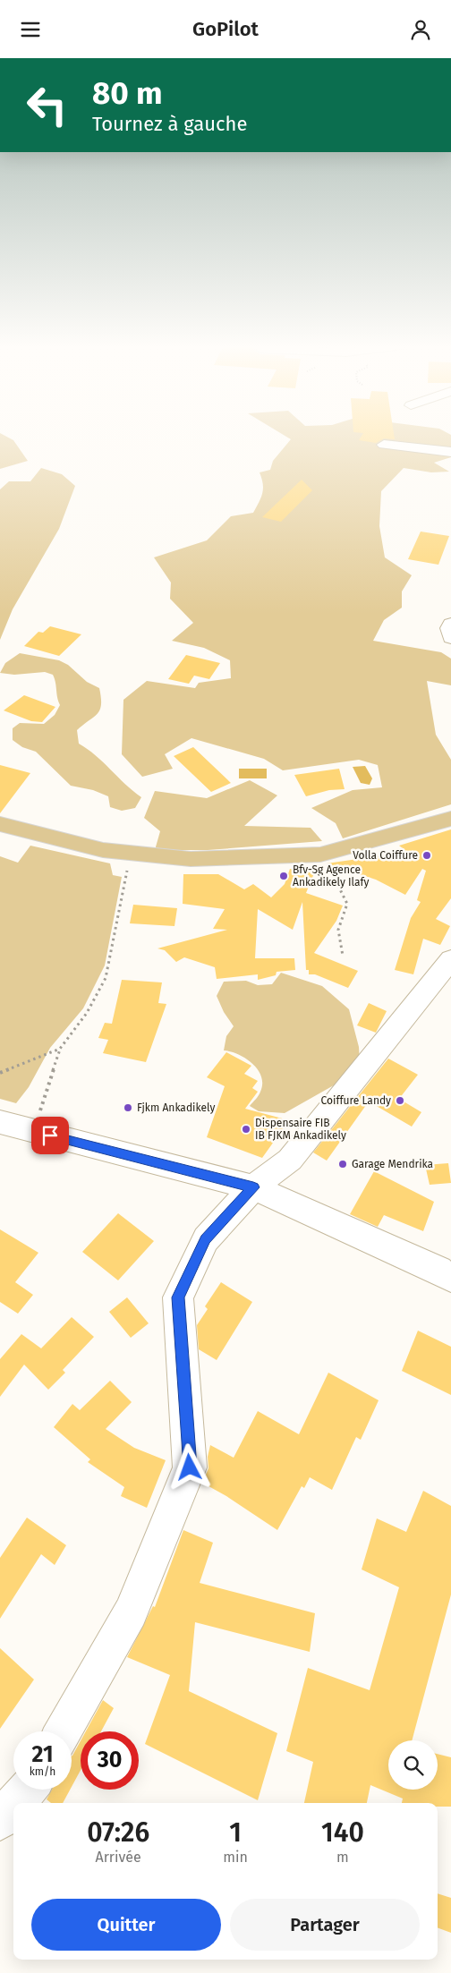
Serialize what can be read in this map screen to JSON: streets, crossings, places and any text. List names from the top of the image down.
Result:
{
  "places": [
    "Volla Coiffure",
    "Bfv-Sg Agence Ankadikely Ilafy",
    "Coiffure Landy",
    "Fjkm Ankadikely",
    "Dispensaire FIB IB FJKM Ankadikely",
    "Garage Mendrika"
  ],
  "page": {
    "header": "GoPilot",
    "turn": ["80 m", "Tournez à gauche"],
    "speed": "21 km/h",
    "limit": "30",
    "eta": [
      "07:26",
      "Arrivée",
      "1",
      "min",
      "140",
      "m"
    ],
    "buttons": ["Quitter", "Partager"]
  }
}
